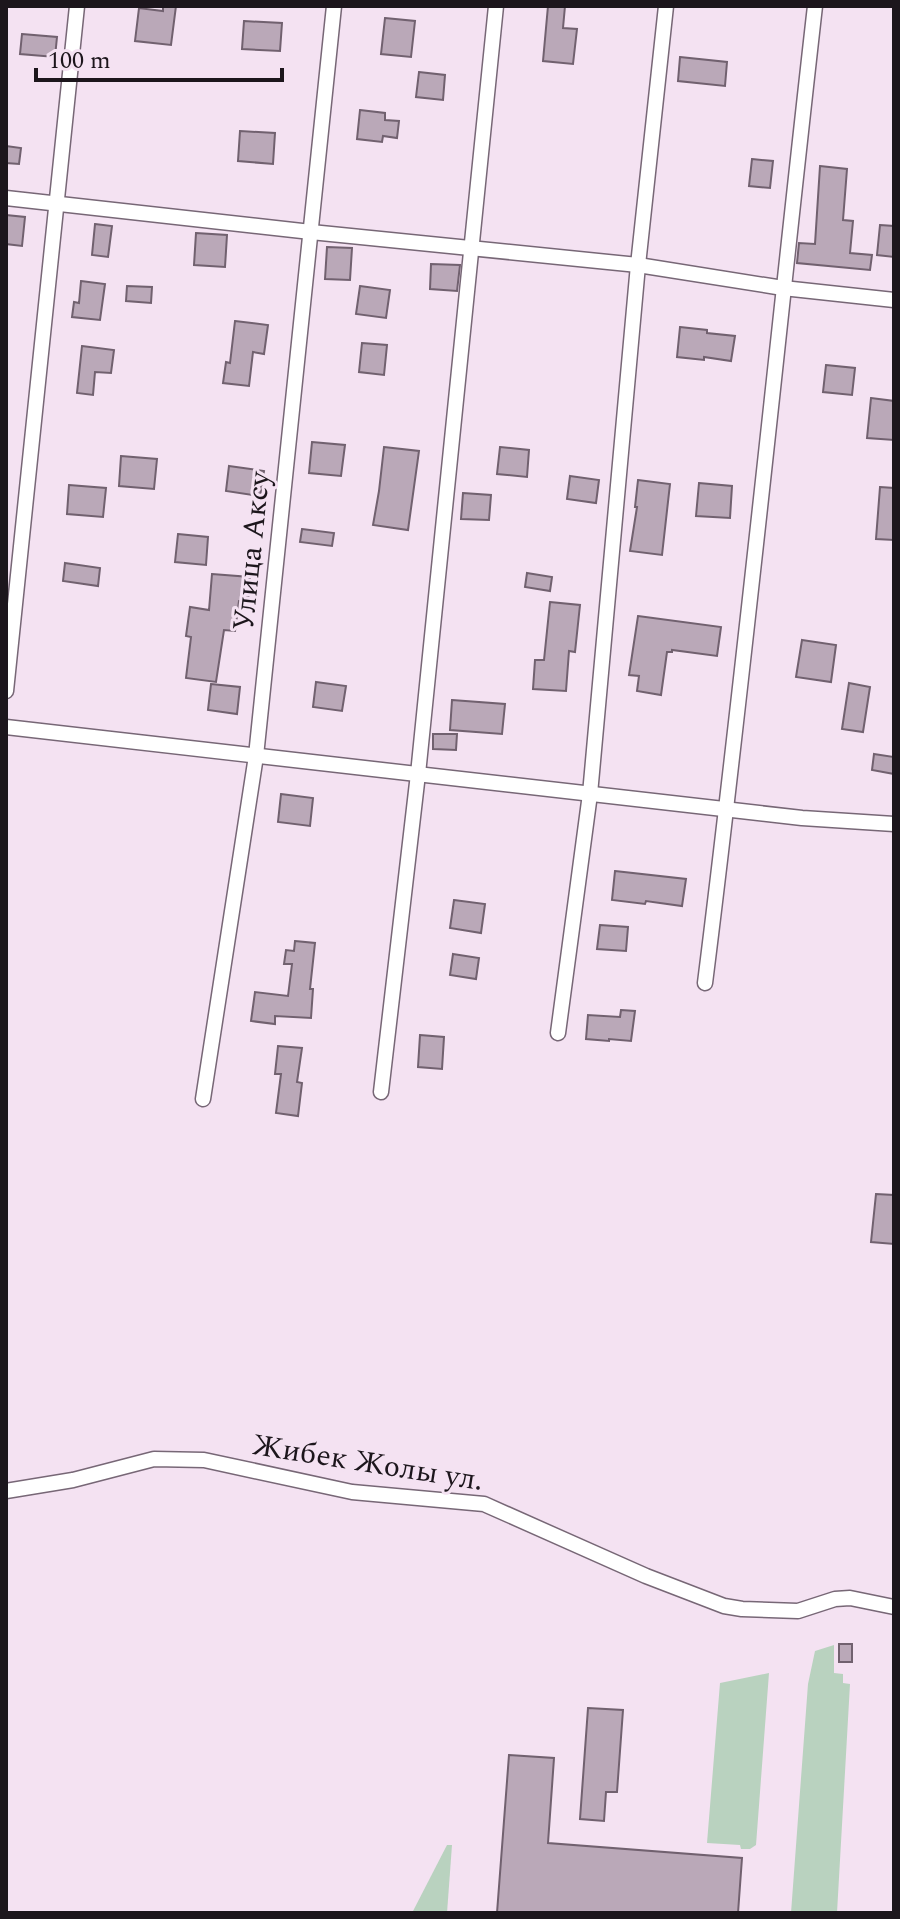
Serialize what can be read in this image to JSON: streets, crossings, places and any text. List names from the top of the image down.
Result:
{
  "streets": {
    "street": ["Улица Аксу", "Жибек Жолы ул."]
  },
  "scale_bar": "100 m"
}
